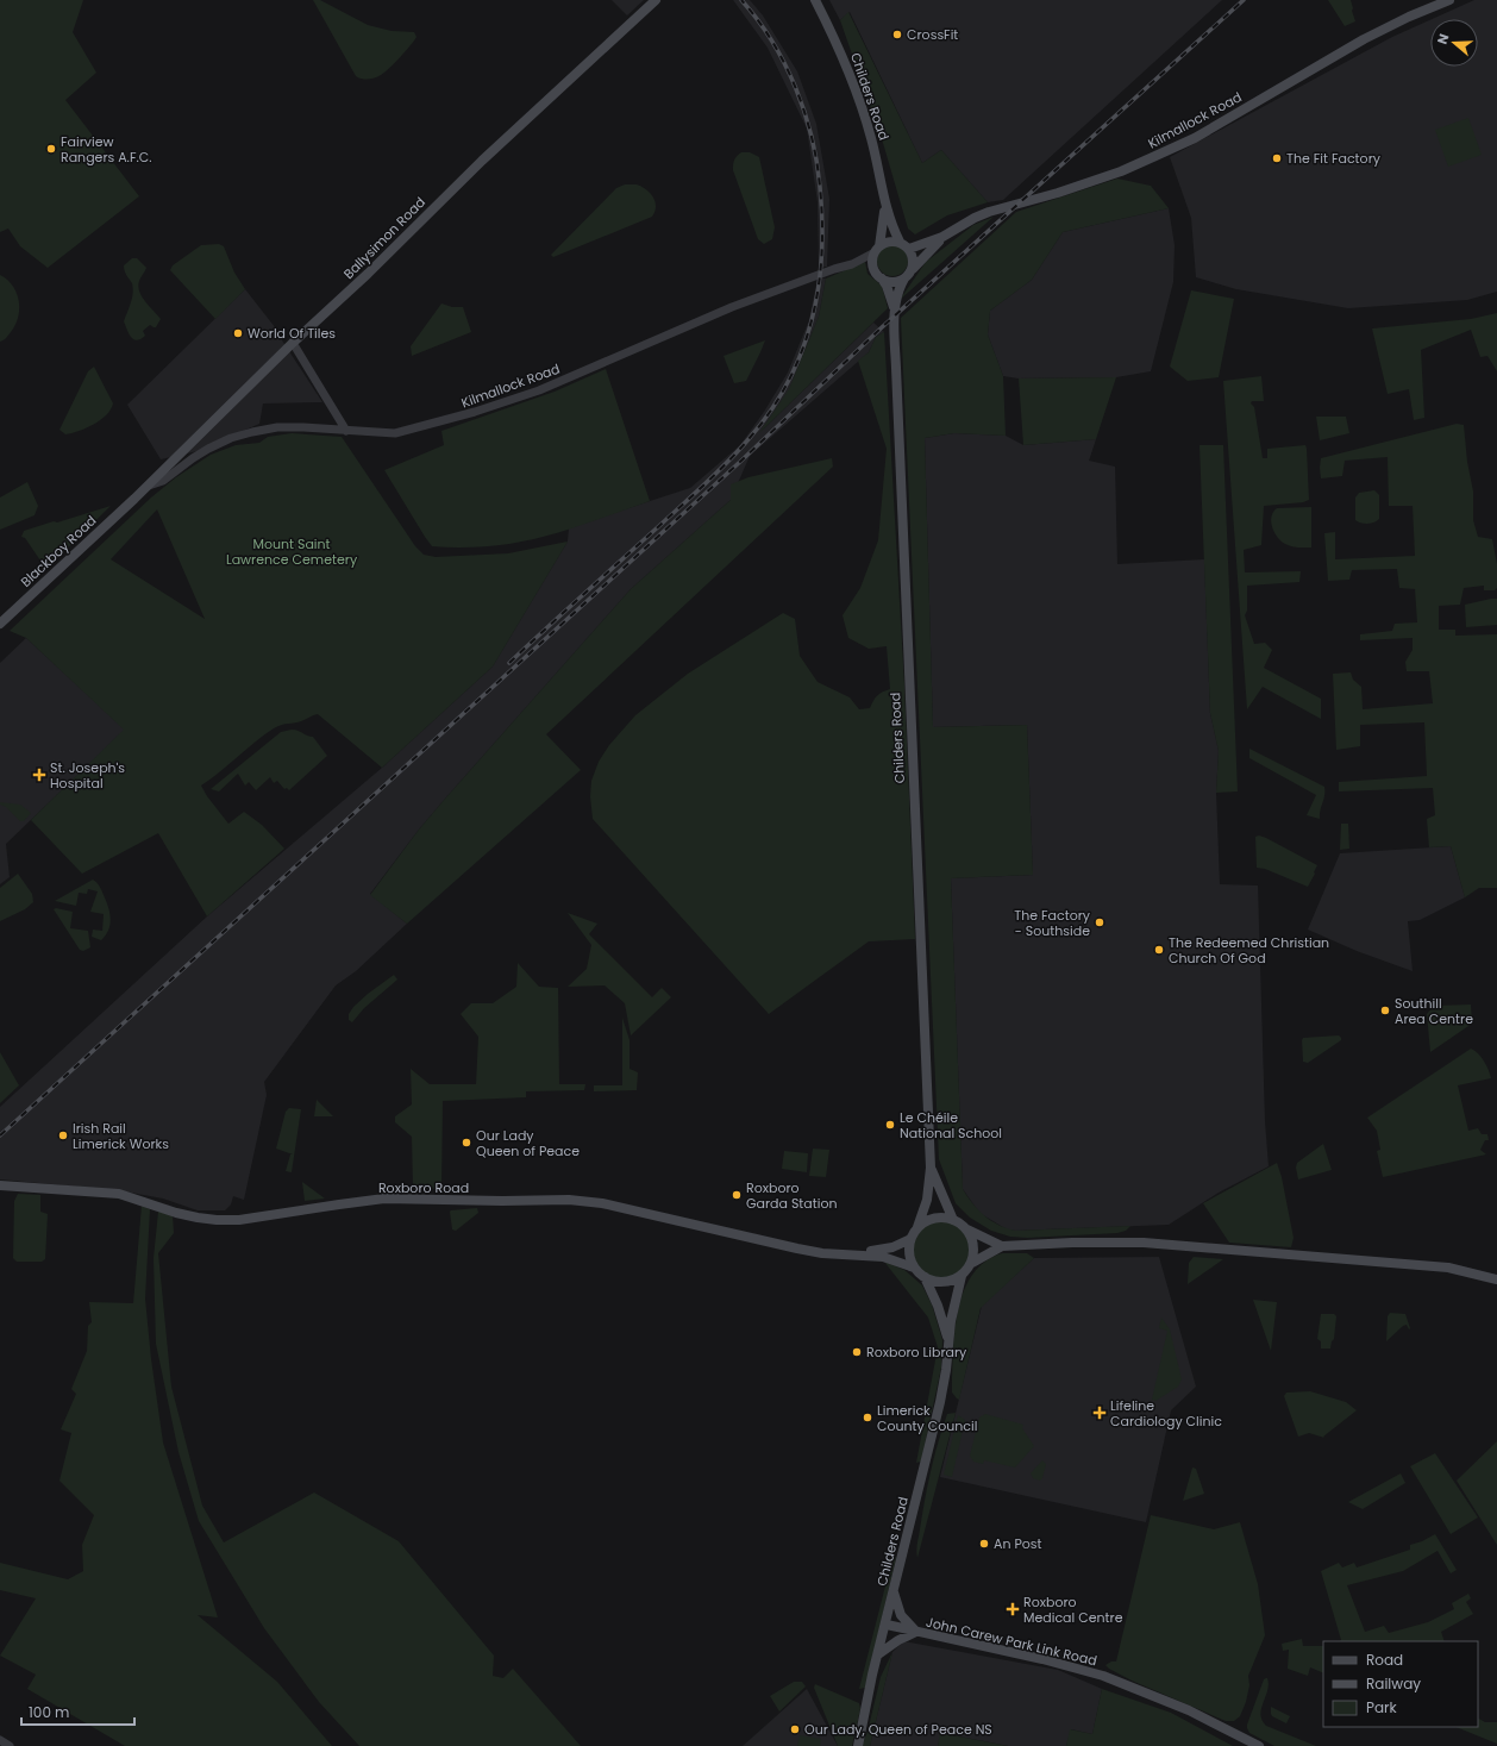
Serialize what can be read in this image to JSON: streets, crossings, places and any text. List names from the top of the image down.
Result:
{
  "streets": {
    "main road": [
      "Childers Road",
      "Kilmallock Road",
      "Ballysimon Road",
      "Blackboy Road",
      "Roxboro Road",
      "John Carew Park Link Road"
    ]
  },
  "crossings": [
    ["Childers Road", "Kilmallock Road"],
    ["Childers Road", "Roxboro Road"],
    ["Childers Road", "John Carew Park Link Road"],
    ["Kilmallock Road", "Ballysimon Road"],
    ["Ballysimon Road", "Blackboy Road"]
  ],
  "parks": ["Mount Saint Lawrence Cemetery"],
  "places": {
    "other": [
      "CrossFit",
      "Fairview Rangers A.F.C.",
      "The Fit Factory",
      "World Of Tiles",
      "The Factory - Southside",
      "The Redeemed Christian Church Of God",
      "Southill Area Centre",
      "Le Chéile National School",
      "Irish Rail Limerick Works",
      "Our Lady Queen of Peace",
      "Roxboro Garda Station",
      "Roxboro Library",
      "Limerick County Council",
      "An Post",
      "Our Lady, Queen of Peace NS"
    ],
    "health": ["St. Joseph's Hospital", "Lifeline Cardiology Clinic", "Roxboro Medical Centre"]
  },
  "legend": ["Road", "Railway", "Park"],
  "scale_bar": "100 m",
  "north": "left"
}
